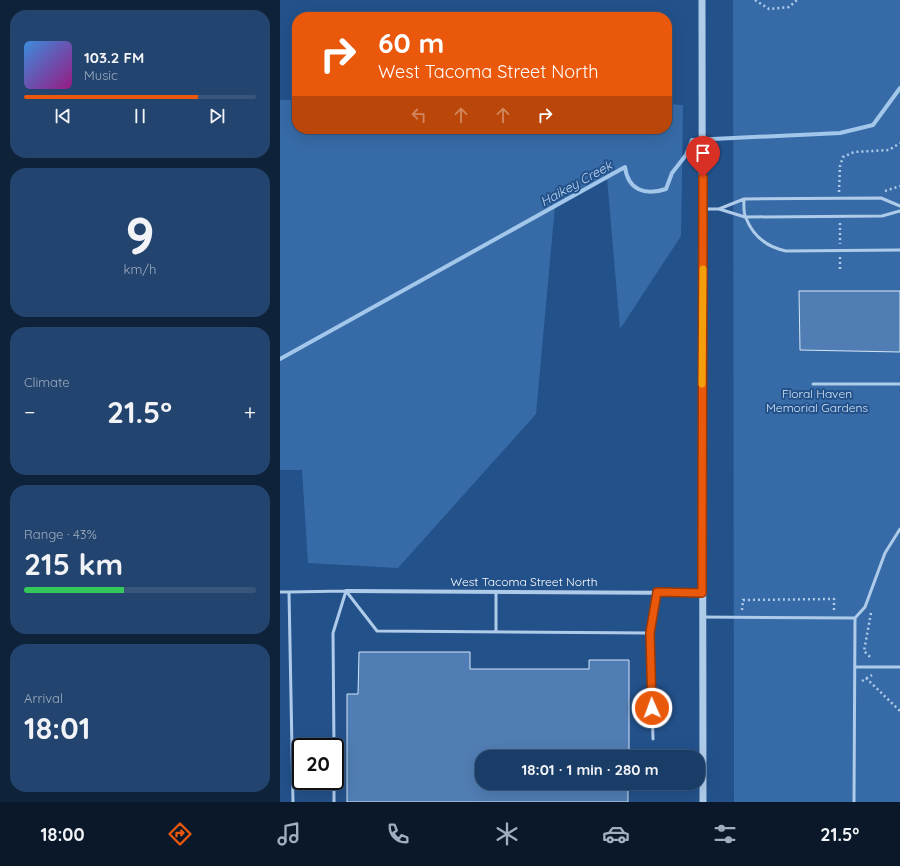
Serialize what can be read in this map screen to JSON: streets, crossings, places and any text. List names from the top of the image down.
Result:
{
  "streets": {
    "street": ["West Tacoma Street North"]
  },
  "water": ["Haikey Creek"],
  "parks": ["Floral Haven Memorial Gardens"],
  "page": {
    "turn": ["60 m", "West Tacoma Street North"],
    "song": ["103.2 FM", "Music"],
    "tile": [
      ["9", "km/h"],
      "Climate",
      ["Range · 43%", "215 km"],
      ["Arrival", "18:01"]
    ],
    "heat": ["−", "21.5°", "+"],
    "limit": "20",
    "trip": "18:01 · 1 min · 280 m",
    "tabs": ["18:00", "21.5°"]
  }
}
